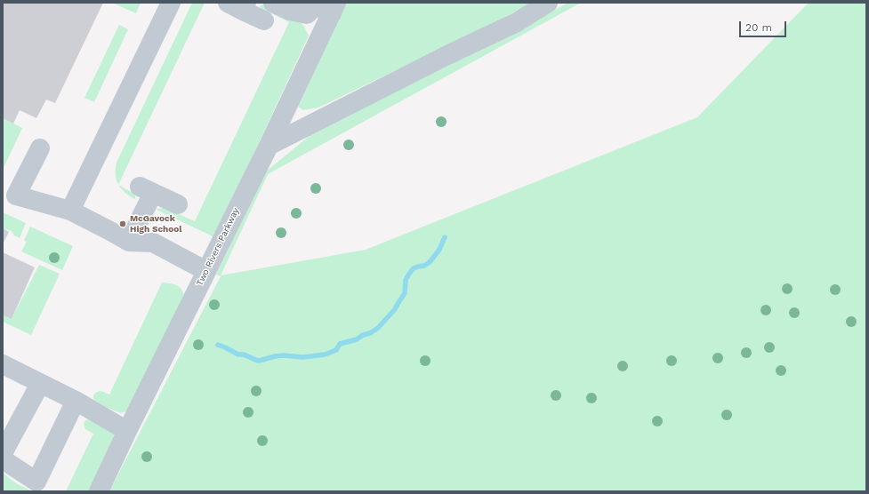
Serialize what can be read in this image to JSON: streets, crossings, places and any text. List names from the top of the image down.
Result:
{
  "streets": {
    "lane": ["Two Rivers Parkway"]
  },
  "places": ["McGavock High School"],
  "scale_bar": "20 m"
}
